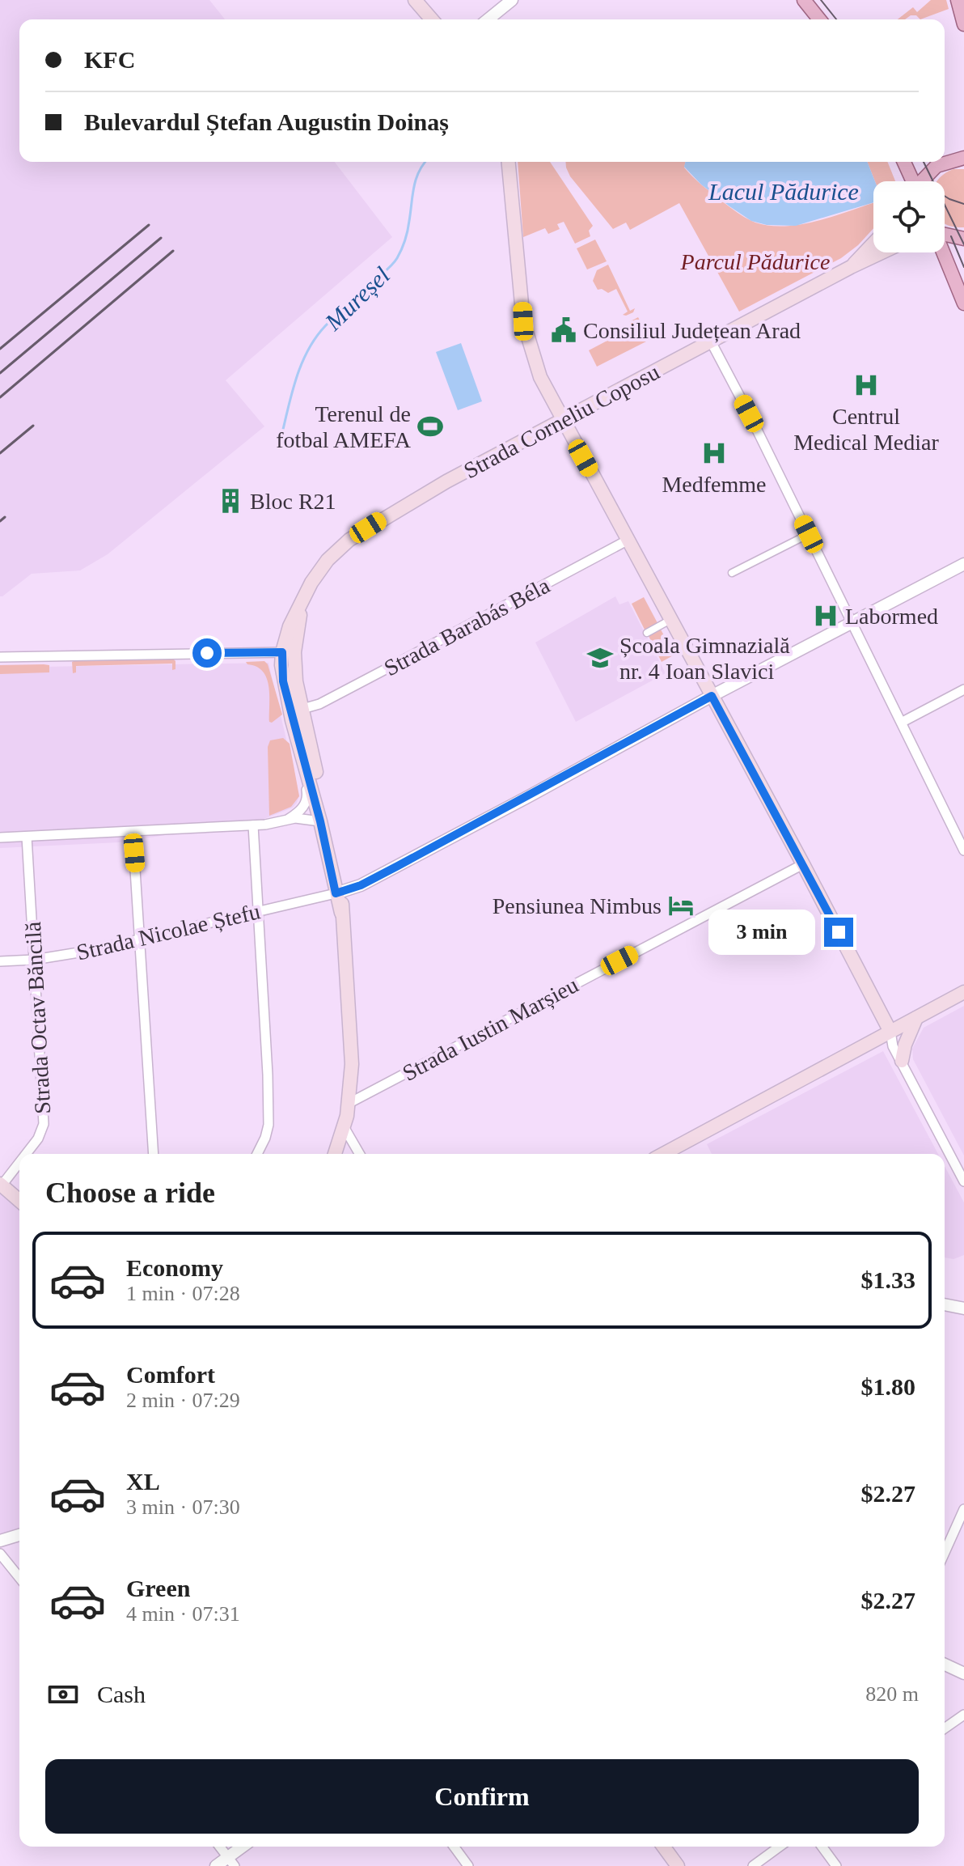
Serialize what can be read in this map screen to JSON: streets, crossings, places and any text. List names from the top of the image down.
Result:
{
  "streets": {
    "main road": ["Strada Corneliu Coposu"],
    "street": [
      "Strada Barabás Béla",
      "Strada Nicolae Ștefu",
      "Strada Octav Băncilă",
      "Strada Iustin Marșieu"
    ]
  },
  "crossings": [
    ["Strada Nicolae Ștefu", "Strada Octav Băncilă"]
  ],
  "water": ["Lacul Pădurice", "Mureșel"],
  "parks": ["Parcul Pădurice"],
  "places": {
    "public building": ["Consiliul Județean Arad"],
    "hospital": ["Centrul Medical Mediar", "Medfemme", "Labormed"],
    "sports": ["Terenul de fotbal AMEFA"],
    "building": ["Bloc R21"],
    "school or university": ["Școala Gimnazială nr. 4 Ioan Slavici"],
    "hotel": ["Pensiunea Nimbus"]
  },
  "page": {
    "banner": ["KFC", "Bulevardul Ștefan Augustin Doinaș"],
    "bubble": "3 min",
    "heading": "Choose a ride",
    "list": [
      {
        "name": "Economy",
        "note": "1 min · 07:28",
        "value": "$1.33"
      },
      {
        "name": "Comfort",
        "note": "2 min · 07:29",
        "value": "$1.80"
      },
      {
        "name": "XL",
        "note": "3 min · 07:30",
        "value": "$2.27"
      },
      {
        "name": "Green",
        "note": "4 min · 07:31",
        "value": "$2.27"
      }
    ],
    "pay": ["Cash", "820 m"],
    "buttons": "Confirm"
  }
}
